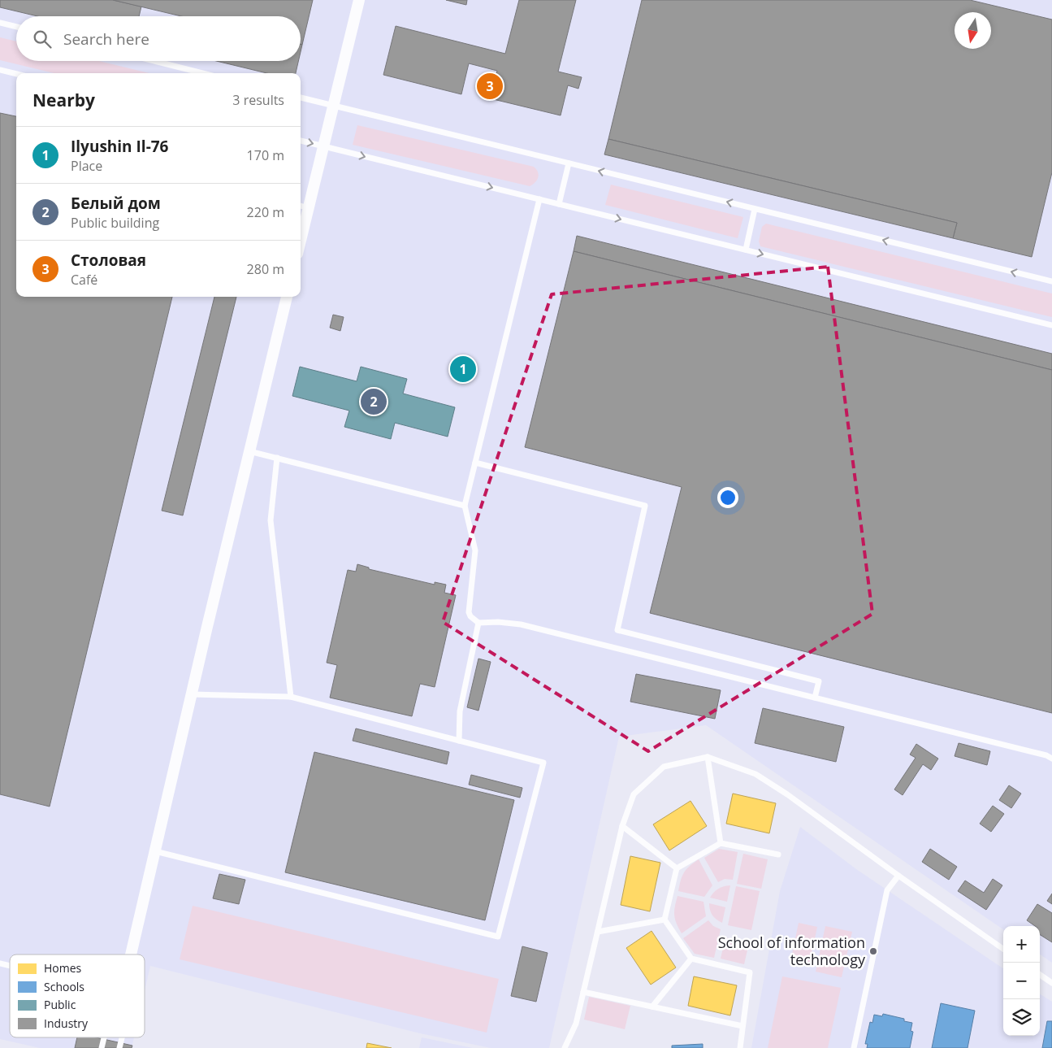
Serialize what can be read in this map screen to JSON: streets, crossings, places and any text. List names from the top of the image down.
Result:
{
  "places": ["School of information technology"],
  "legend": [
    "Homes",
    "Schools",
    "Public",
    "Industry"
  ],
  "north": "bottom",
  "page": {
    "search": "Search here",
    "pins": ["3", "1", "2"],
    "heading": ["Nearby", "3 results"],
    "list": [
      {
        "mark": "1",
        "name": "Ilyushin Il-76",
        "note": "Place",
        "value": "170 m"
      },
      {
        "mark": "2",
        "name": "Белый дом",
        "note": "Public building",
        "value": "220 m"
      },
      {
        "mark": "3",
        "name": "Столовая",
        "note": "Café",
        "value": "280 m"
      }
    ],
    "map_buttons": ["+", "−"]
  }
}
